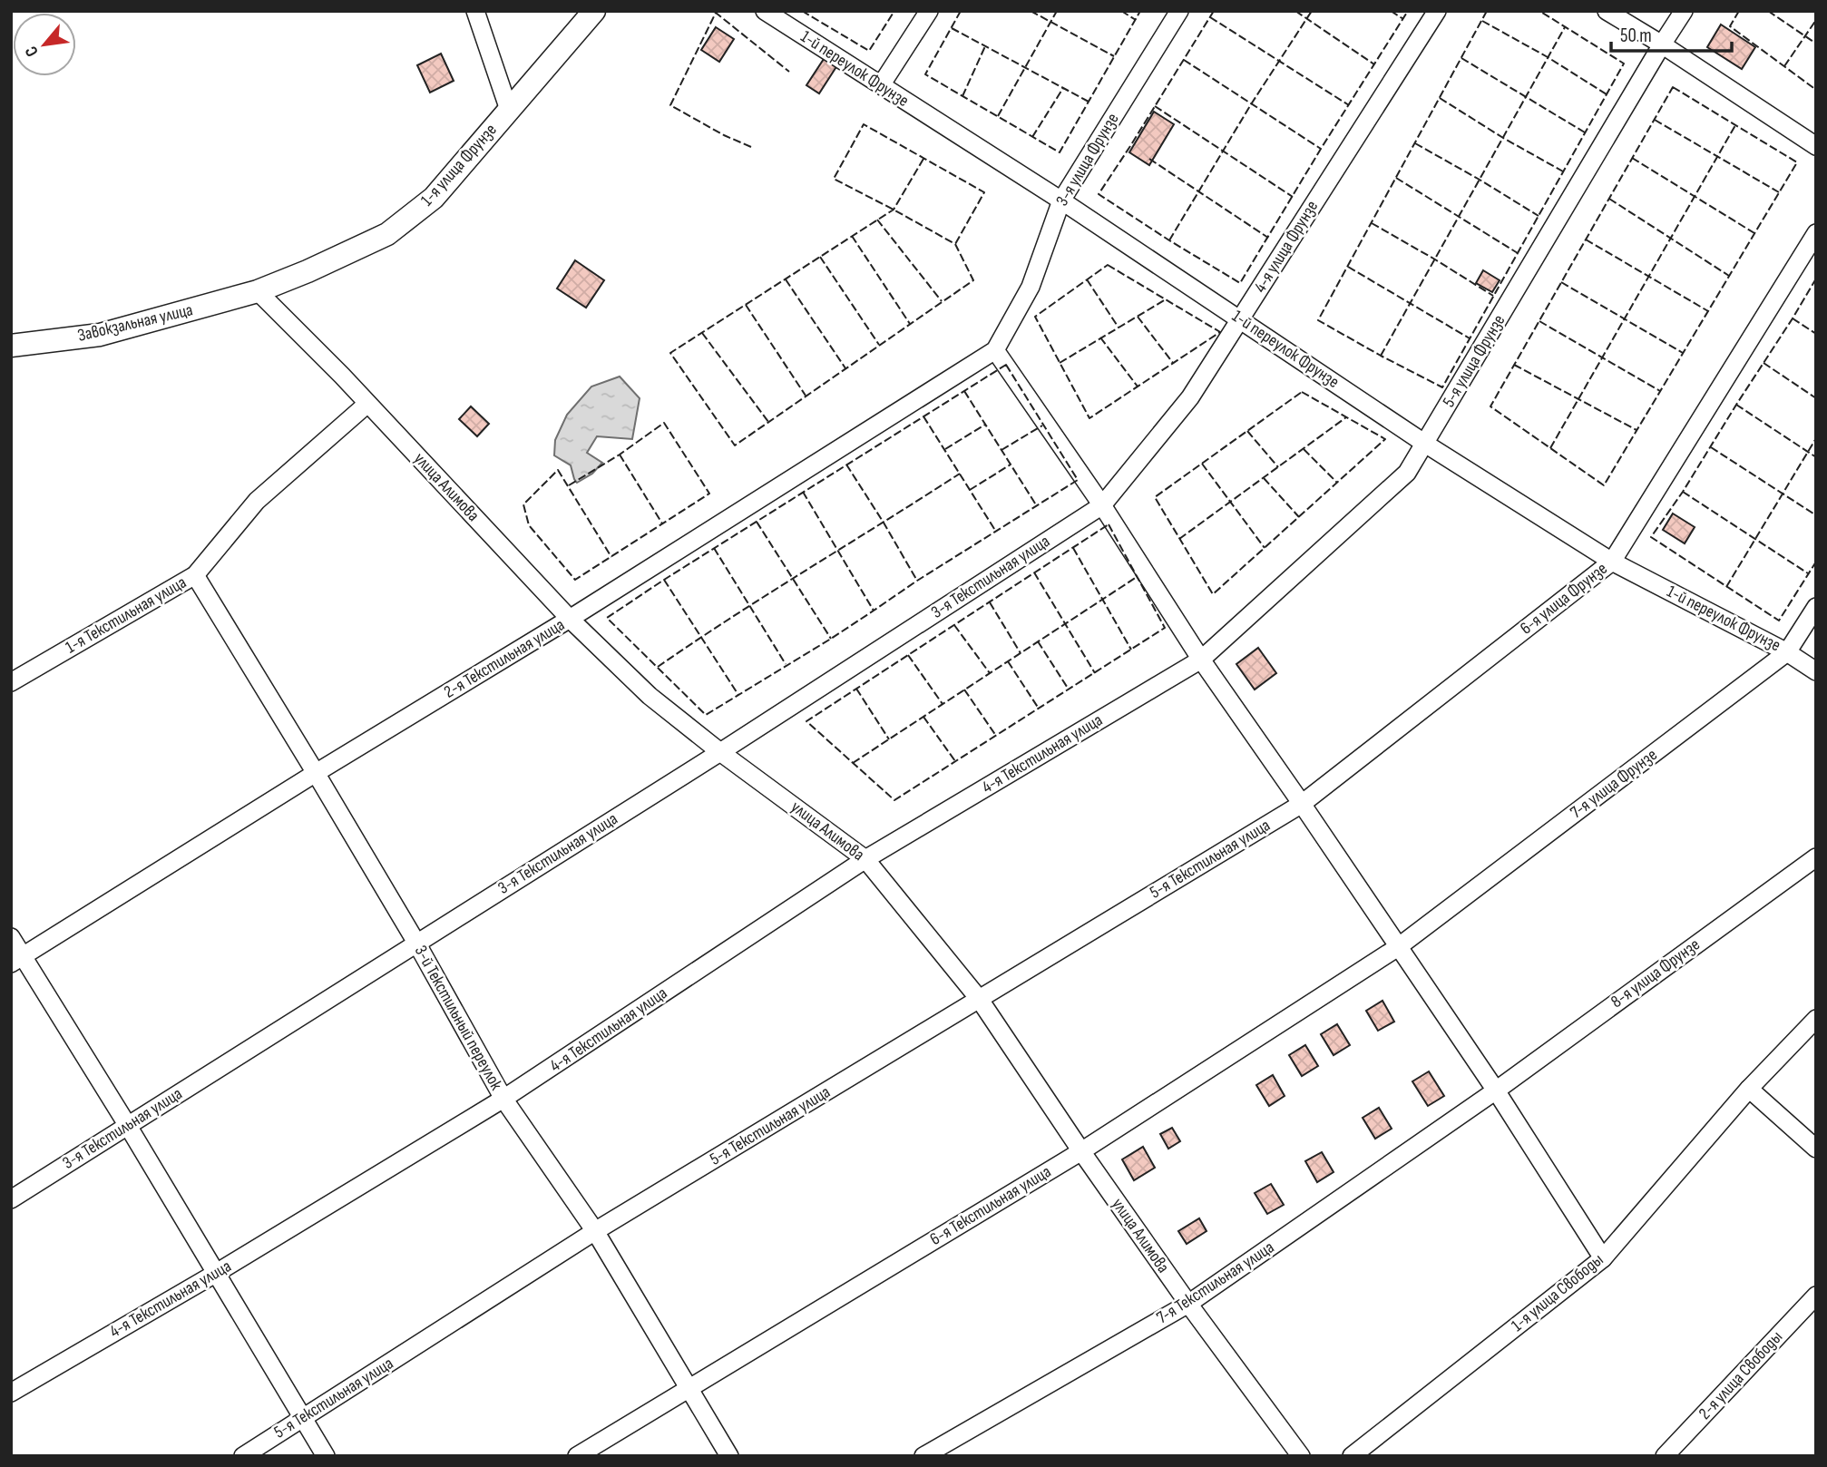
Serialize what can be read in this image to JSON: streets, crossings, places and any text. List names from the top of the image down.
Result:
{
  "streets": {
    "main road": ["1-я улица Фрунзе", "Завокзальная улица"],
    "street": [
      "1-й переулок Фрунзе",
      "3-я улица Фрунзе",
      "4-я улица Фрунзе",
      "5-я улица Фрунзе",
      "улица Алимова",
      "3-я Текстильная улица",
      "6-я улица Фрунзе",
      "1-я Текстильная улица",
      "2-я Текстильная улица",
      "4-я Текстильная улица",
      "7-я улица Фрунзе",
      "5-я Текстильная улица",
      "8-я улица Фрунзе",
      "3-й Текстильный переулок",
      "6-я Текстильная улица",
      "7-я Текстильная улица",
      "1-я улица Свободы",
      "2-я улица Свободы"
    ]
  },
  "crossings": [
    ["1-й переулок Фрунзе", "3-я улица Фрунзе"],
    ["1-й переулок Фрунзе", "4-я улица Фрунзе"],
    ["1-й переулок Фрунзе", "5-я улица Фрунзе"],
    ["1-й переулок Фрунзе", "6-я улица Фрунзе"],
    ["1-й переулок Фрунзе", "7-я улица Фрунзе"],
    ["3-я улица Фрунзе", "2-я Текстильная улица"],
    ["1-я улица Фрунзе", "Завокзальная улица"],
    ["1-я улица Фрунзе", "улица Алимова"],
    ["4-я улица Фрунзе", "3-я Текстильная улица"],
    ["Завокзальная улица", "улица Алимова"],
    ["5-я улица Фрунзе", "4-я Текстильная улица"],
    ["улица Алимова", "3-я Текстильная улица"],
    ["улица Алимова", "1-я Текстильная улица"],
    ["улица Алимова", "2-я Текстильная улица"],
    ["улица Алимова", "4-я Текстильная улица"],
    ["улица Алимова", "5-я Текстильная улица"],
    ["улица Алимова", "6-я Текстильная улица"],
    ["улица Алимова", "7-я Текстильная улица"],
    ["3-я Текстильная улица", "3-й Текстильный переулок"],
    ["6-я улица Фрунзе", "5-я Текстильная улица"],
    ["1-я Текстильная улица", "3-й Текстильный переулок"],
    ["2-я Текстильная улица", "3-й Текстильный переулок"],
    ["4-я Текстильная улица", "3-й Текстильный переулок"],
    ["7-я улица Фрунзе", "6-я Текстильная улица"],
    ["5-я Текстильная улица", "3-й Текстильный переулок"],
    ["8-я улица Фрунзе", "7-я Текстильная улица"],
    ["3-й Текстильный переулок", "6-я Текстильная улица"]
  ],
  "scale_bar": "50 m",
  "north": "bottom left"
}
